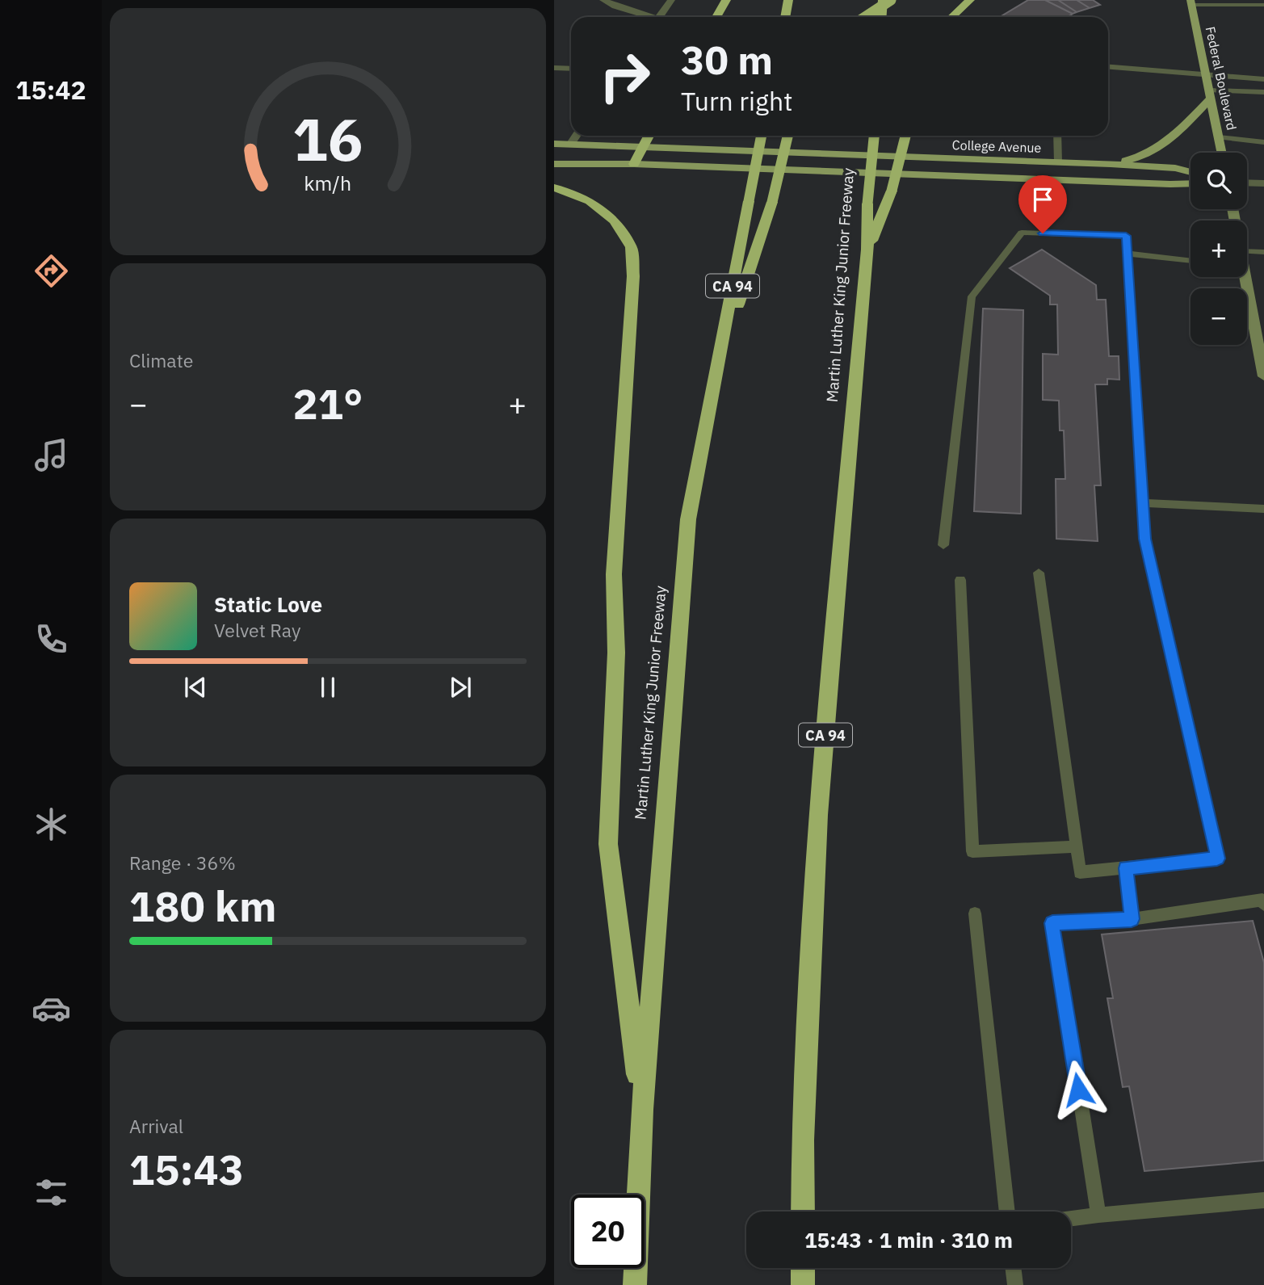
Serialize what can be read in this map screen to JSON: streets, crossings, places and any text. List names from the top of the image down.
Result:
{
  "streets": {
    "highway": ["Martin Luther King Junior Freeway", "CA 94"],
    "main road": ["Federal Boulevard", "College Avenue"]
  },
  "page": {
    "tabs": "15:42",
    "turn": ["30 m", "Turn right"],
    "map_buttons": ["+", "−"],
    "tile": [
      "Climate",
      ["Range · 36%", "180 km"],
      ["Arrival", "15:43"]
    ],
    "heat": ["−", "21°", "+"],
    "song": ["Static Love", "Velvet Ray"],
    "limit": "20",
    "trip": "15:43 · 1 min · 310 m",
    "gauge": ["16", "km/h"]
  }
}
